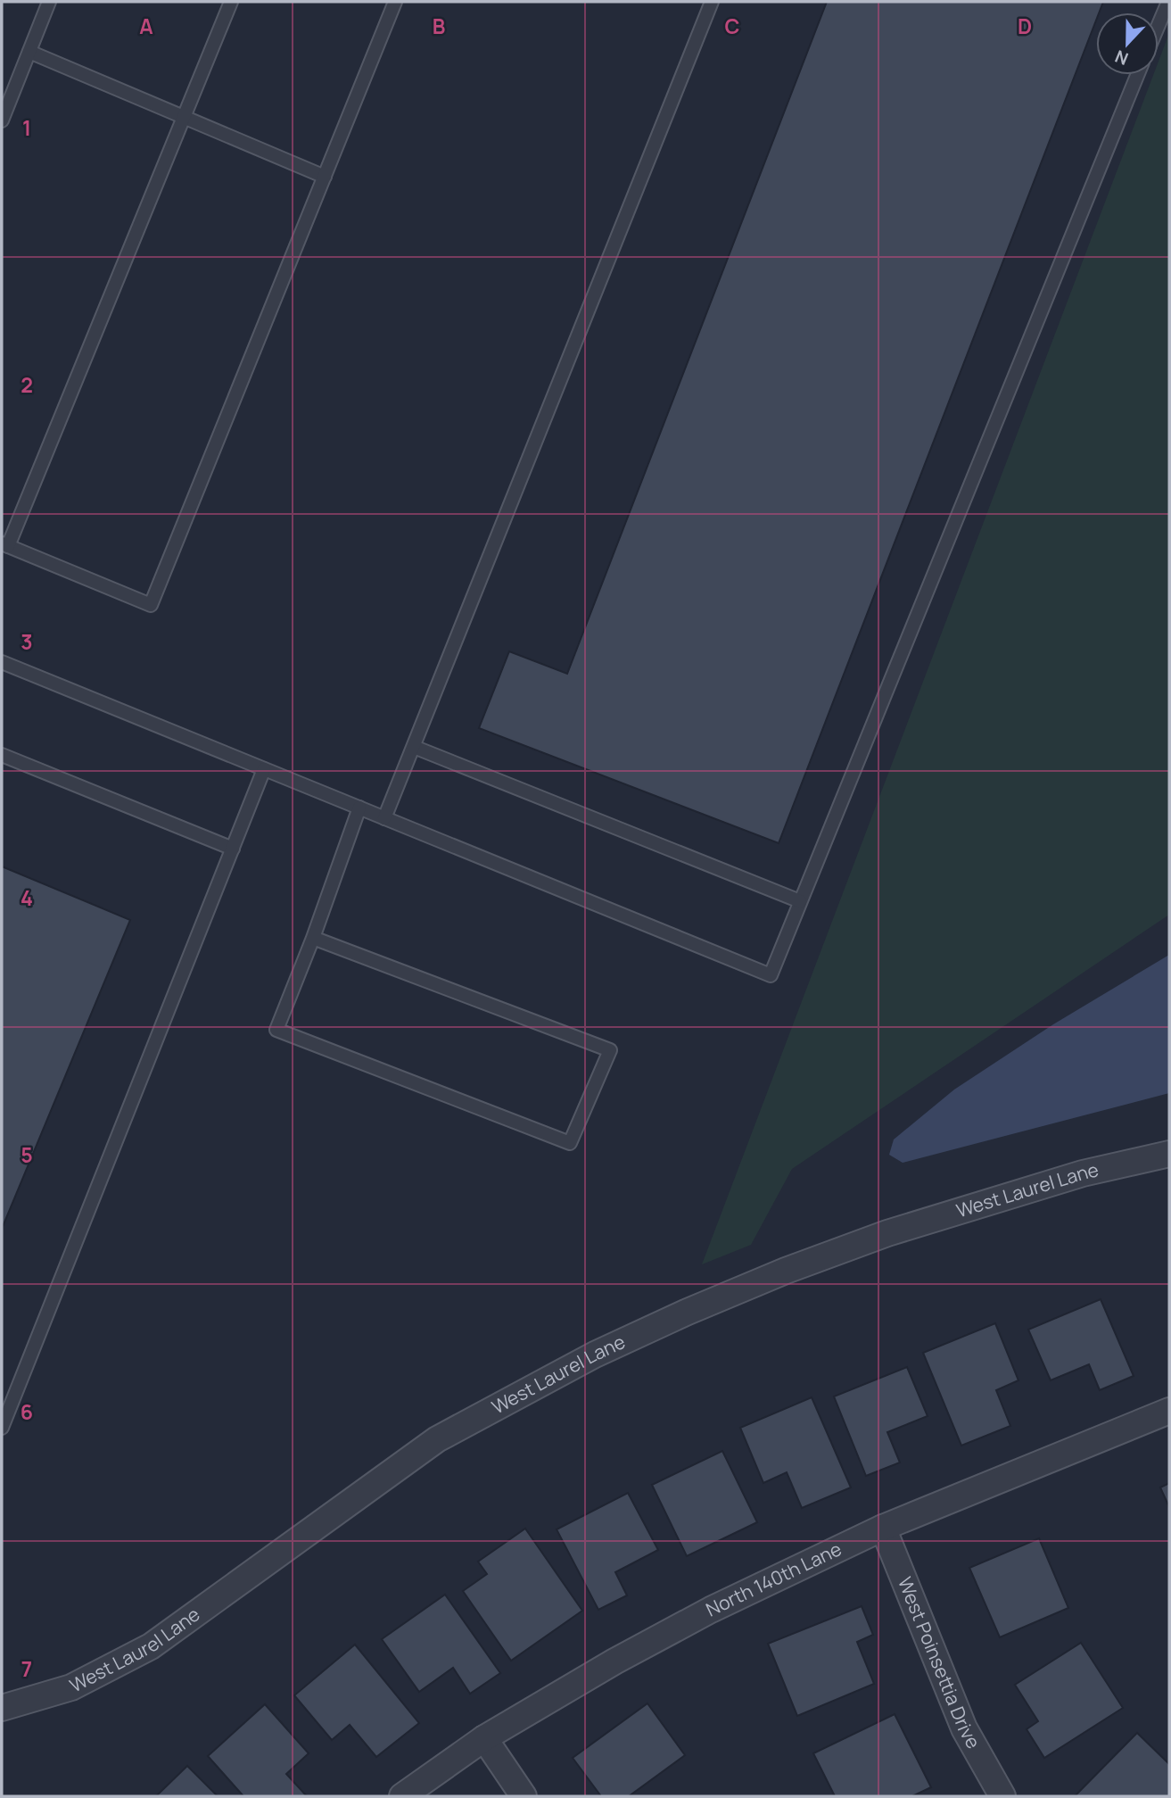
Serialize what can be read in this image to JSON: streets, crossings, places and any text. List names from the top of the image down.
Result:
{
  "streets": {
    "street": ["West Laurel Lane", "North 140th Lane", "West Poinsettia Drive"]
  },
  "crossings": [
    ["North 140th Lane", "West Poinsettia Drive"]
  ],
  "north": "bottom",
  "grid": {
    "columns": [
      "A",
      "B",
      "C",
      "D"
    ],
    "rows": [
      "1",
      "2",
      "3",
      "4",
      "5",
      "6",
      "7"
    ]
  }
}
